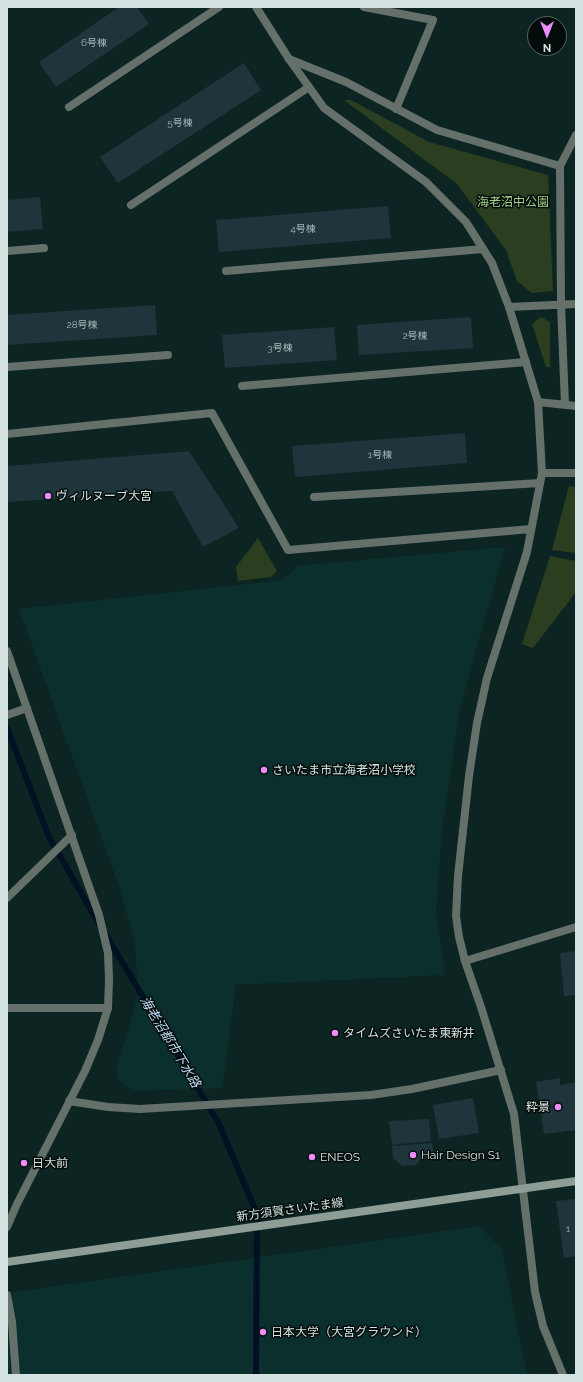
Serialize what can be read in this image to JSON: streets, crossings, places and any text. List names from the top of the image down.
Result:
{
  "streets": {
    "main road": ["新方須賀さいたま線"]
  },
  "water": ["海老沼都市下水路"],
  "parks": ["海老沼中公園"],
  "places": [
    "ヴィルヌーブ大宮",
    "さいたま市立海老沼小学校",
    "タイムズさいたま東新井",
    "粋景",
    "Hair Design S1",
    "ENEOS",
    "日大前",
    "日本大学（大宮グラウンド）"
  ],
  "house_numbers": [
    "6号棟",
    "5号棟",
    "4号棟",
    "28号棟",
    "2号棟",
    "3号棟",
    "1号棟",
    "1"
  ],
  "north": "bottom"
}
